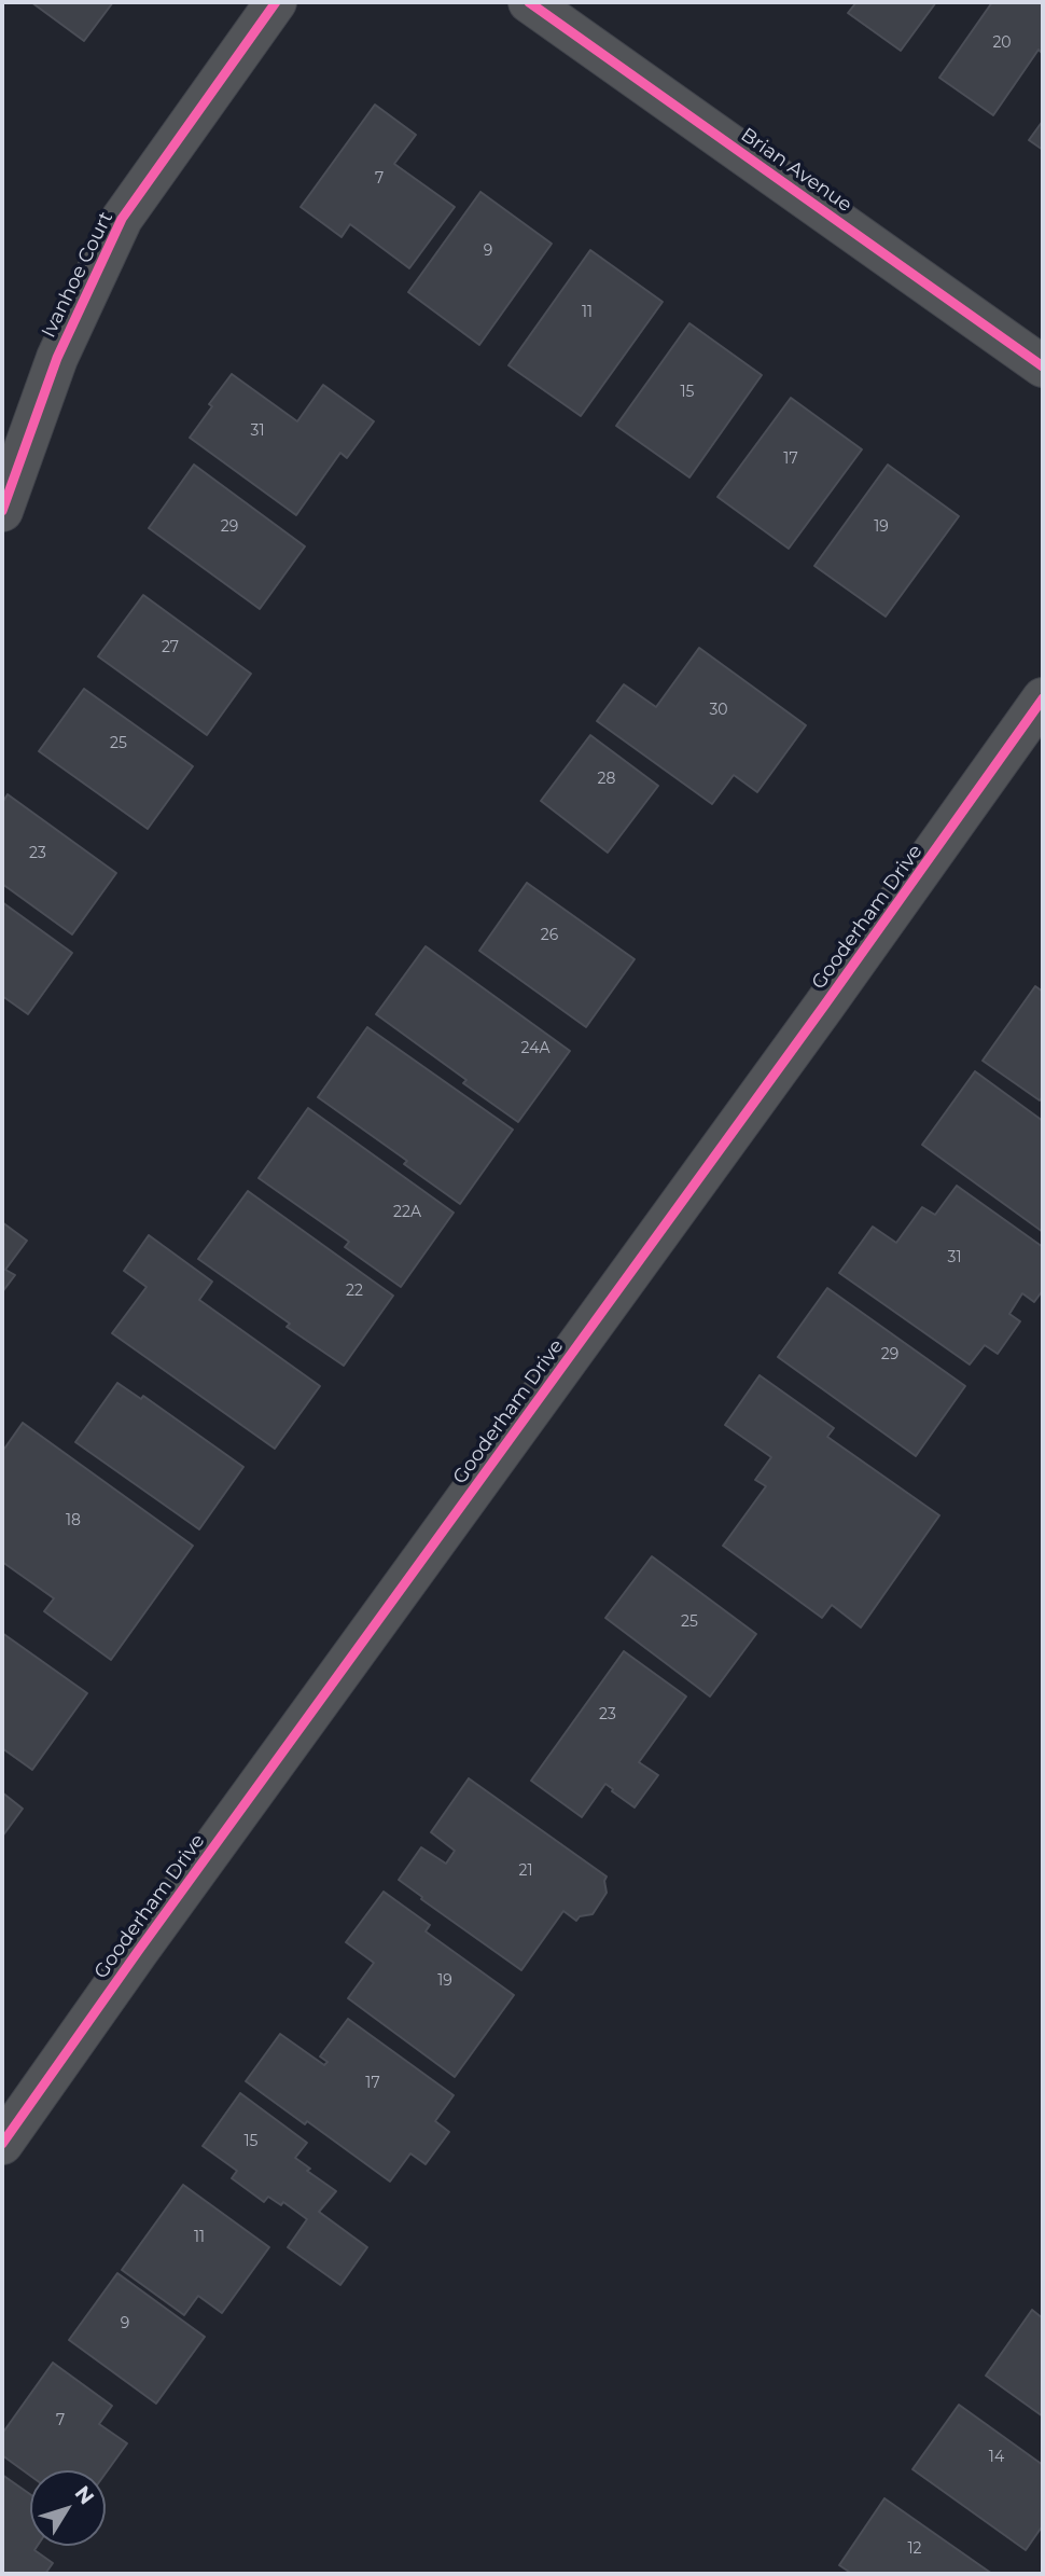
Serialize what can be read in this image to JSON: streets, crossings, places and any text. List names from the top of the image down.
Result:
{
  "streets": {
    "street": ["Brian Avenue", "Ivanhoe Court", "Gooderham Drive"]
  },
  "house_numbers": [
    "20",
    "7",
    "9",
    "11",
    "15",
    "31",
    "17",
    "29",
    "19",
    "27",
    "30",
    "25",
    "28",
    "23",
    "26",
    "24A",
    "22A",
    "31",
    "22",
    "29",
    "18",
    "25",
    "23",
    "21",
    "19",
    "17",
    "15",
    "11",
    "9",
    "7",
    "14",
    "12"
  ],
  "north": "top right"
}
